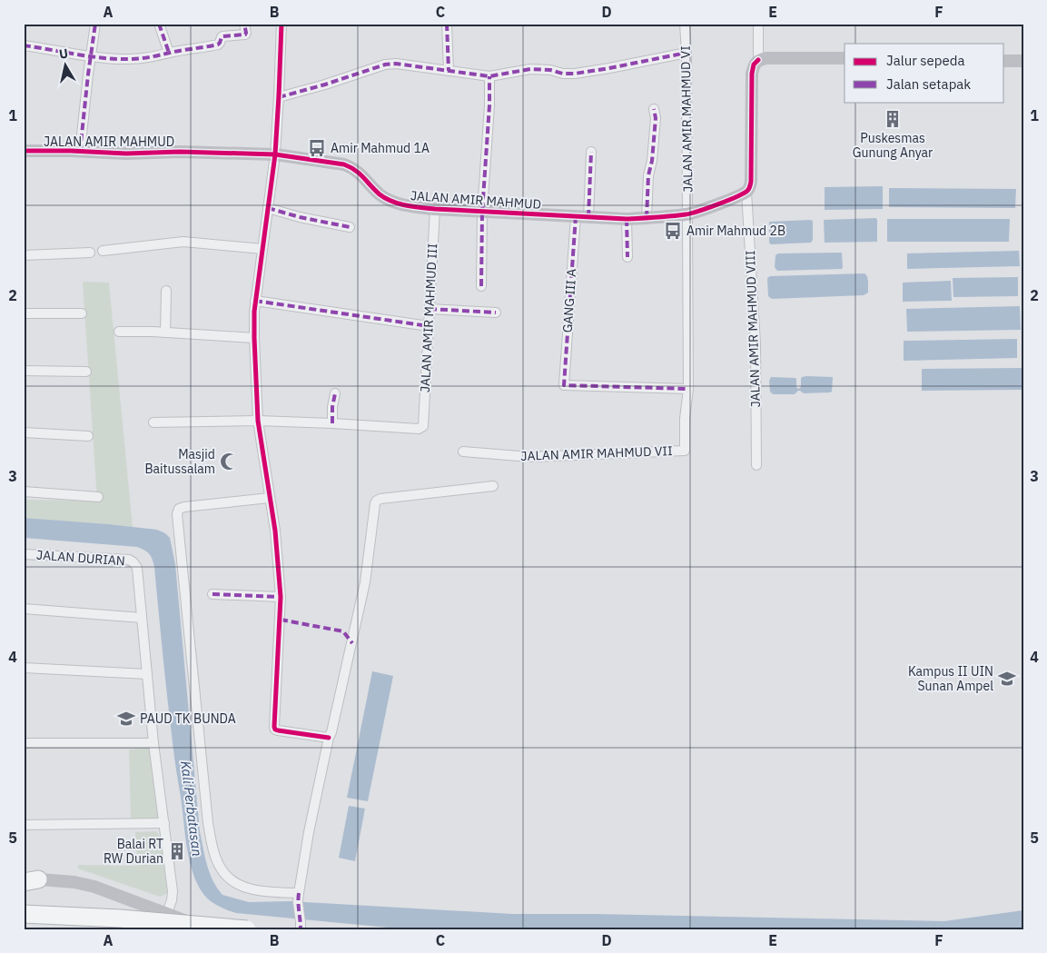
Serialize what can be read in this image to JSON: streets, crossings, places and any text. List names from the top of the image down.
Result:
{
  "streets": {
    "street": [
      "JALAN AMIR MAHMUD VI",
      "JALAN AMIR MAHMUD",
      "GANG III A",
      "JALAN AMIR MAHMUD III",
      "JALAN AMIR MAHMUD VIII",
      "JALAN AMIR MAHMUD VII",
      "JALAN DURIAN"
    ]
  },
  "crossings": [
    ["JALAN AMIR MAHMUD VI", "JALAN AMIR MAHMUD"],
    ["JALAN AMIR MAHMUD VI", "JALAN AMIR MAHMUD VII"],
    ["JALAN AMIR MAHMUD", "GANG III A"],
    ["JALAN AMIR MAHMUD", "JALAN AMIR MAHMUD III"],
    ["JALAN AMIR MAHMUD", "JALAN AMIR MAHMUD VIII"],
    ["JALAN AMIR MAHMUD", "JALAN AMIR MAHMUD VII"],
    ["GANG III A", "JALAN AMIR MAHMUD VII"]
  ],
  "water": ["Kali Perbatasan"],
  "places": {
    "building": ["Puskesmas Gunung Anyar", "Balai RT RW Durian"],
    "bus stop": ["Amir Mahmud 1A", "Amir Mahmud 2B"],
    "mosque": ["Masjid Baitussalam"],
    "school or university": ["Kampus II UIN Sunan Ampel", "PAUD TK BUNDA"]
  },
  "legend": ["Jalur sepeda", "Jalan setapak"],
  "north": "top",
  "grid": {
    "columns": [
      "A",
      "B",
      "C",
      "D",
      "E",
      "F"
    ],
    "rows": [
      "1",
      "2",
      "3",
      "4",
      "5"
    ]
  }
}
